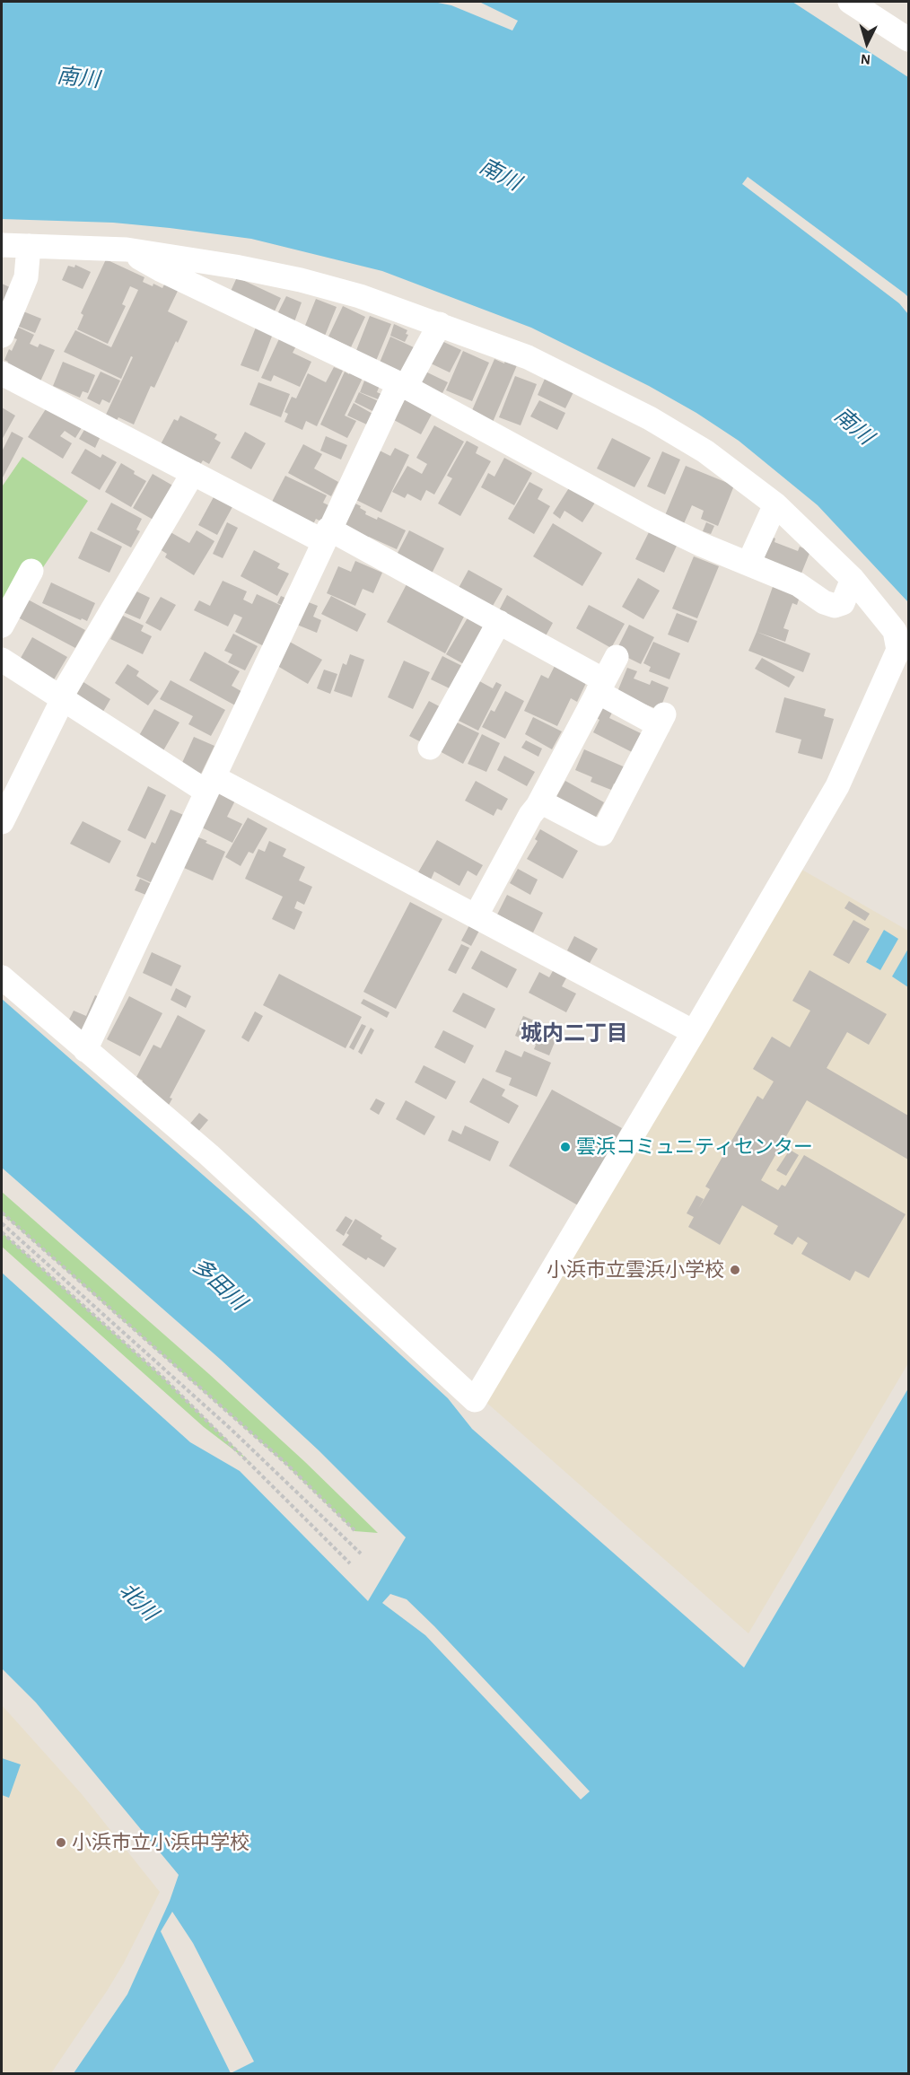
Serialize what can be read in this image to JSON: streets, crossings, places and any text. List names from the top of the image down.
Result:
{
  "districts": ["城内二丁目"],
  "water": ["南川", "多田川", "北川"],
  "places": ["雲浜コミュニティセンター", "小浜市立雲浜小学校", "小浜市立小浜中学校"],
  "north": "bottom"
}
